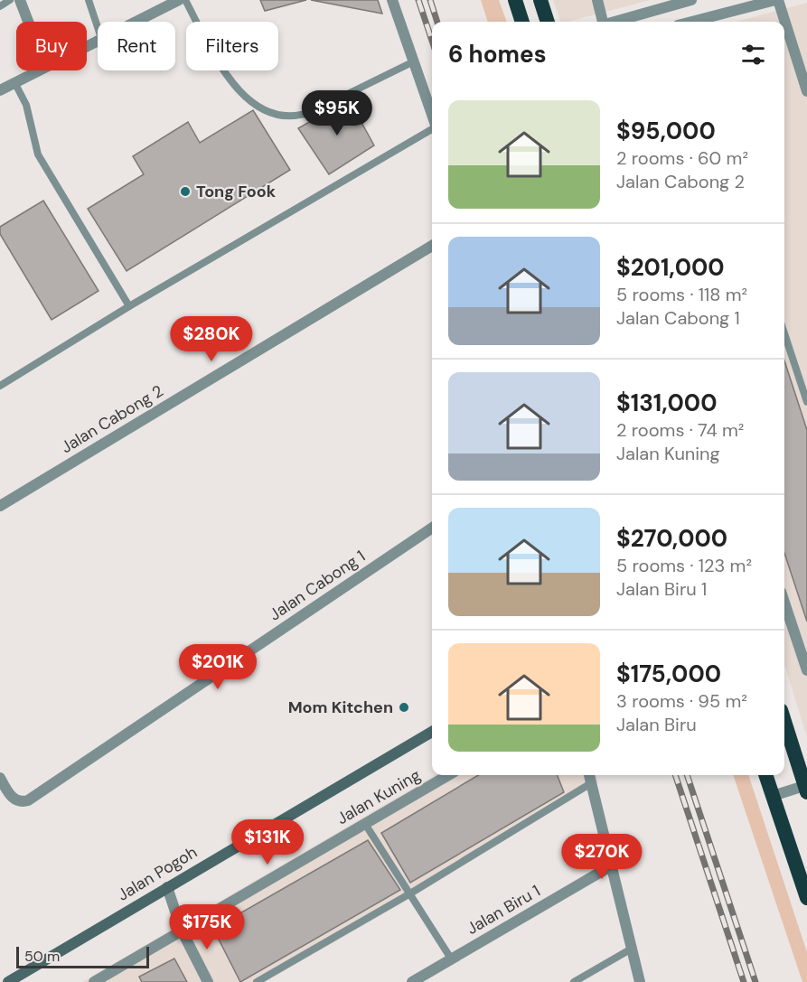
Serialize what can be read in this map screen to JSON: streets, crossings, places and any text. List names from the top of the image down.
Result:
{
  "streets": {
    "main road": ["Jalan Pogoh"],
    "street": [
      "Jalan Cabong 2",
      "Jalan Cabong 1",
      "Jalan Kuning",
      "Jalan Biru 1"
    ]
  },
  "places": ["Tong Fook", "Mom Kitchen"],
  "scale_bar": "50 m",
  "page": {
    "chip": ["Buy", "Rent", "Filters"],
    "heading": "6 homes",
    "list": [
      {
        "name": "$95,000",
        "note": "2 rooms · 60 m² · Jalan Cabong 2"
      },
      {
        "name": "$201,000",
        "note": "5 rooms · 118 m² · Jalan Cabong 1"
      },
      {
        "name": "$131,000",
        "note": "2 rooms · 74 m² · Jalan Kuning"
      },
      {
        "name": "$270,000",
        "note": "5 rooms · 123 m² · Jalan Biru 1"
      },
      {
        "name": "$175,000",
        "note": "3 rooms · 95 m² · Jalan Biru"
      }
    ],
    "price": [
      "$95K",
      "$280K",
      "$201K",
      "$131K",
      "$270K",
      "$175K"
    ],
    "scale": "50 m"
  }
}
